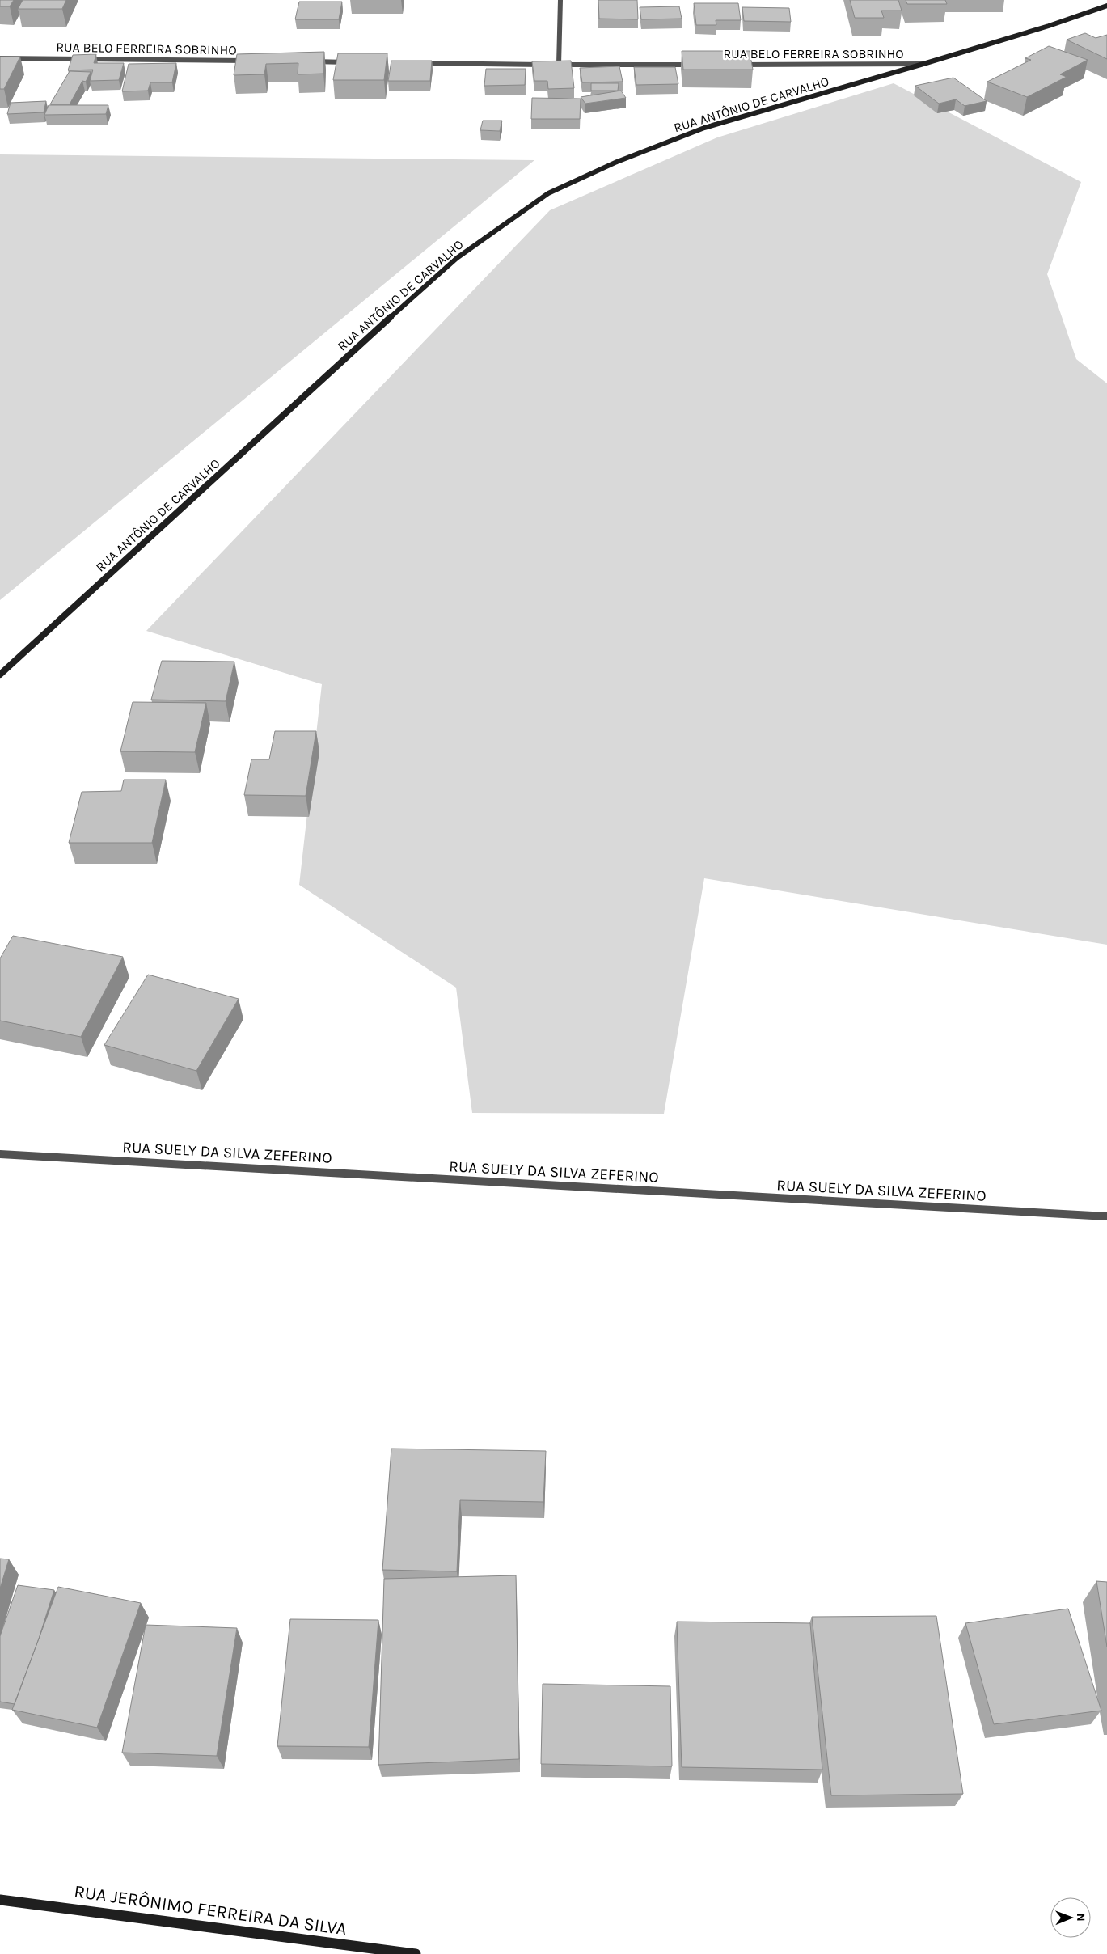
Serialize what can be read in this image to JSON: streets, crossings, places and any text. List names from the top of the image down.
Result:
{
  "streets": {
    "main road": ["RUA ANTÔNIO DE CARVALHO", "RUA JERÔNIMO FERREIRA DA SILVA"],
    "street": ["RUA BELO FERREIRA SOBRINHO", "RUA SUELY DA SILVA ZEFERINO"]
  },
  "crossings": [
    ["RUA BELO FERREIRA SOBRINHO", "RUA ANTÔNIO DE CARVALHO"]
  ],
  "north": "right"
}
